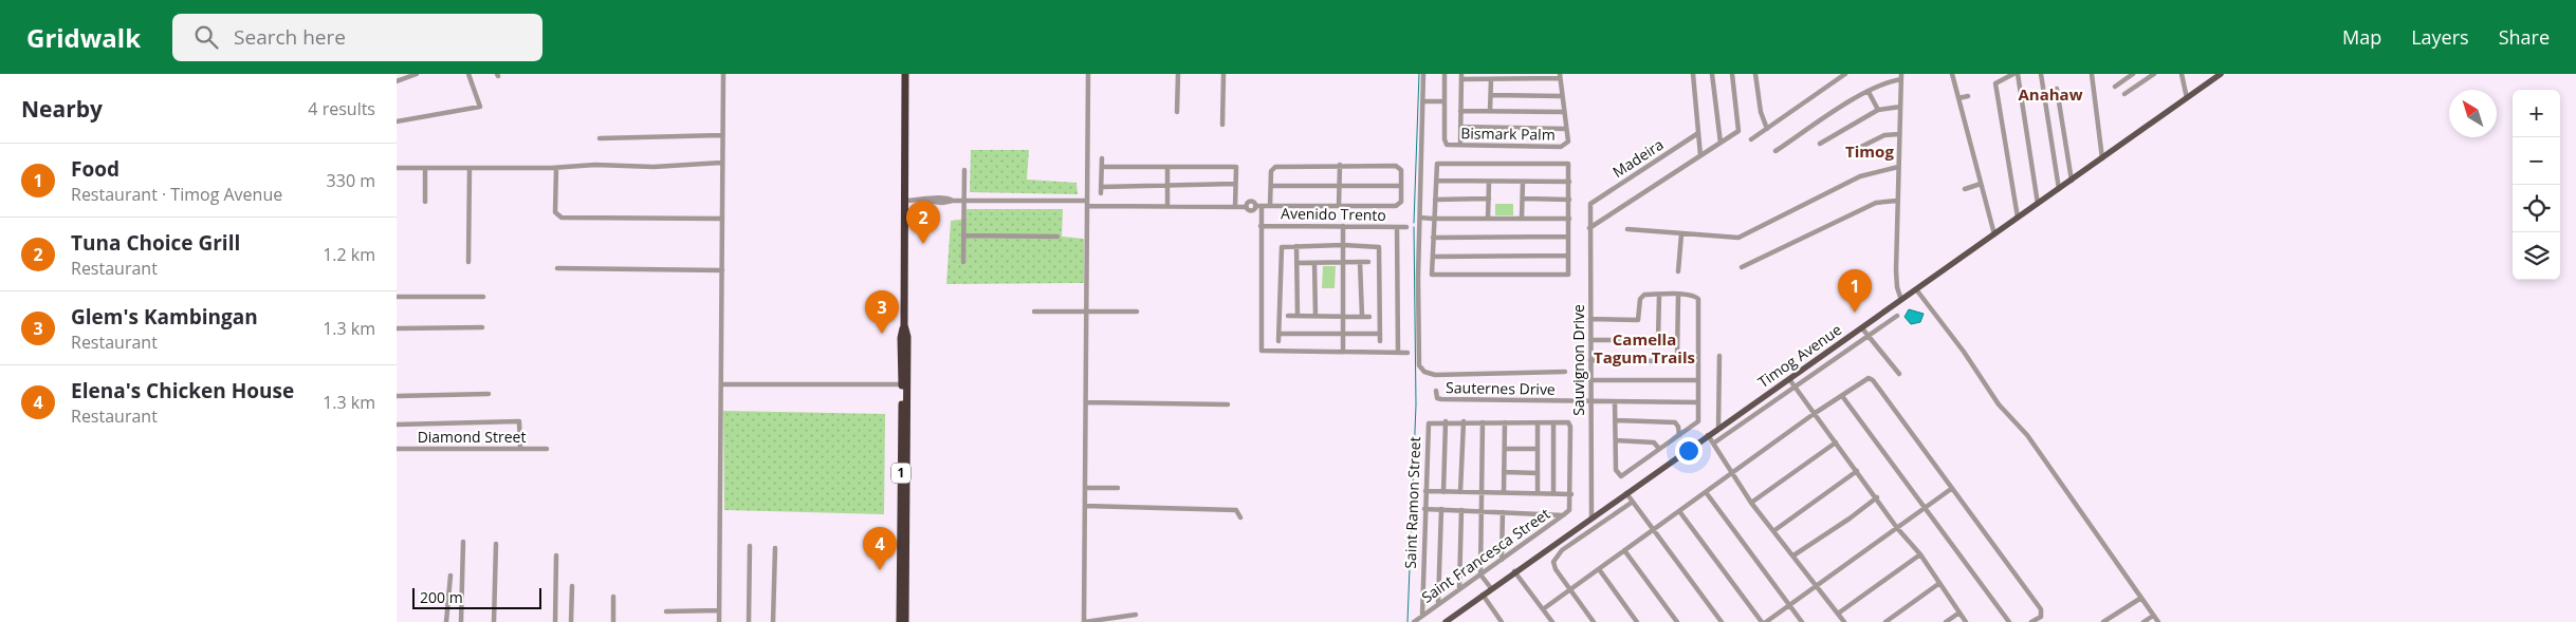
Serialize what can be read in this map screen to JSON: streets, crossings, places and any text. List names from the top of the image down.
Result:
{
  "streets": {
    "highway": ["1"],
    "main road": ["Timog Avenue"],
    "street": [
      "Bismark Palm",
      "Madeira",
      "Avenido Trento",
      "Sauvignon Drive",
      "Sauternes Drive",
      "Diamond Street",
      "Saint Ramon Street",
      "Saint Francesca Street"
    ]
  },
  "crossings": [
    ["Madeira", "Sauvignon Drive"],
    ["Timog Avenue", "Sauvignon Drive"],
    ["Sauvignon Drive", "Sauternes Drive"],
    ["Saint Ramon Street", "Saint Francesca Street"]
  ],
  "districts": ["Anahaw", "Timog", "Camella Tagum Trails"],
  "scale_bar": "200 m",
  "north": "top left",
  "page": {
    "header": "Gridwalk",
    "search": "Search here",
    "nav": ["Map", "Layers", "Share"],
    "heading": ["Nearby", "4 results"],
    "map_buttons": ["+", "−"],
    "list": [
      {
        "mark": "1",
        "name": "Food",
        "note": "Restaurant · Timog Avenue",
        "value": "330 m"
      },
      {
        "mark": "2",
        "name": "Tuna Choice Grill",
        "note": "Restaurant",
        "value": "1.2 km"
      },
      {
        "mark": "3",
        "name": "Glem's Kambingan",
        "note": "Restaurant",
        "value": "1.3 km"
      },
      {
        "mark": "4",
        "name": "Elena's Chicken House",
        "note": "Restaurant",
        "value": "1.3 km"
      }
    ],
    "pins": [
      "2",
      "1",
      "3",
      "4"
    ],
    "scale": "200 m"
  }
}
